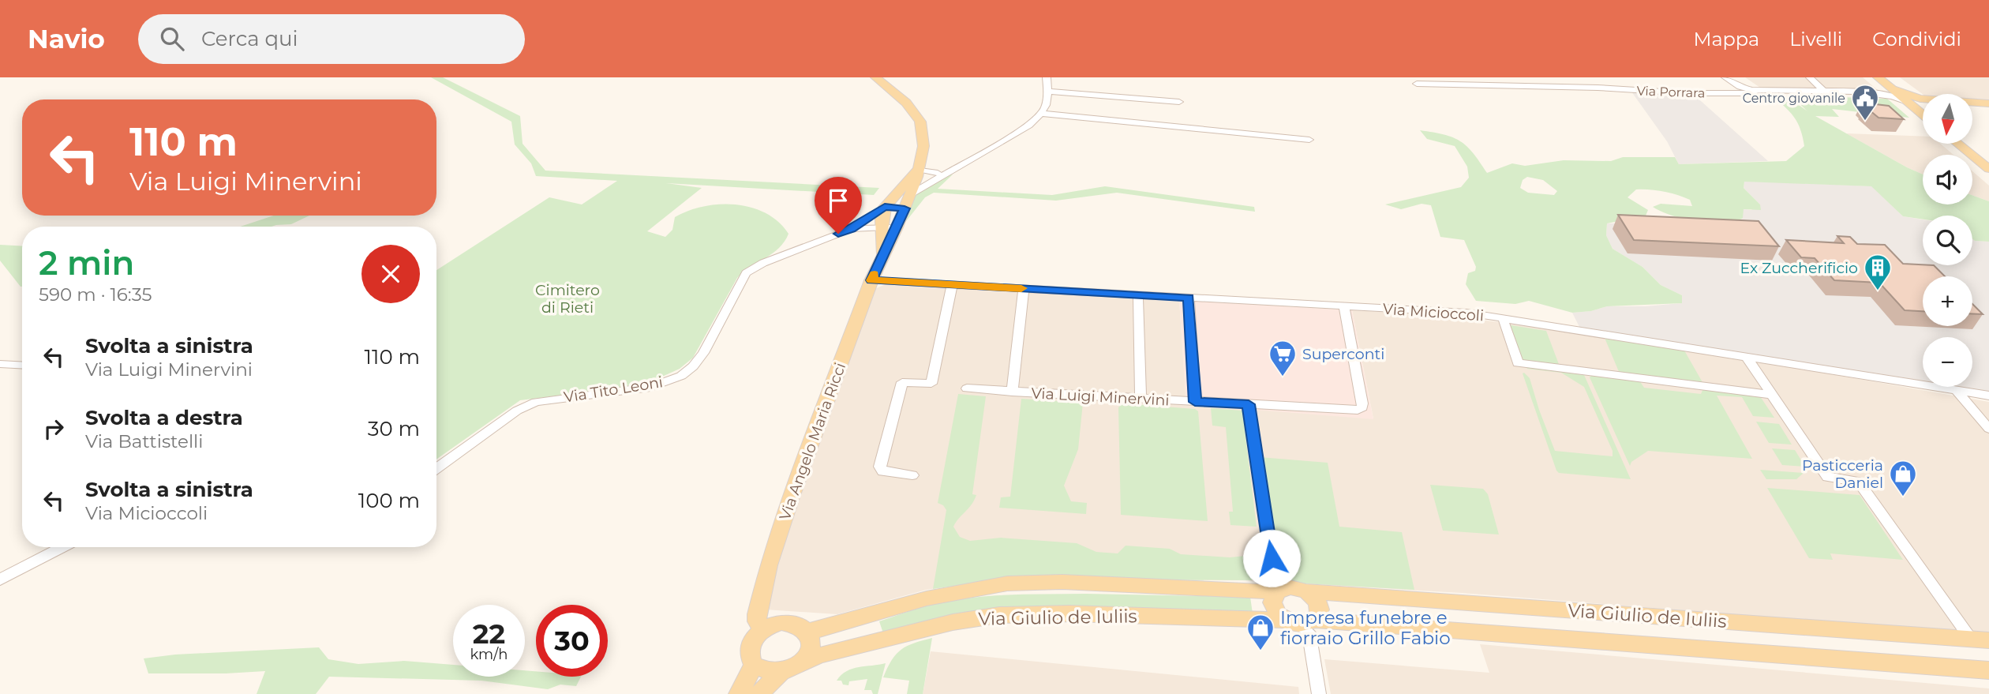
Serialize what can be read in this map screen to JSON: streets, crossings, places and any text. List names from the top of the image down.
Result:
{
  "streets": {
    "main road": ["Via Angelo Maria Ricci", "Via Giulio de Iuliis"],
    "street": [
      "Via Porrara",
      "Via Micioccoli",
      "Via Tito Leoni",
      "Via Luigi Minervini"
    ]
  },
  "crossings": [
    ["Via Micioccoli", "Via Luigi Minervini"],
    ["Via Micioccoli", "Via Angelo Maria Ricci"],
    ["Via Tito Leoni", "Via Angelo Maria Ricci"],
    ["Via Angelo Maria Ricci", "Via Giulio de Iuliis"]
  ],
  "parks": ["Cimitero di Rieti"],
  "places": {
    "public building": ["Centro giovanile"],
    "building": ["Ex Zuccherificio"],
    "supermarket": ["Superconti"],
    "shop": ["Pasticceria Daniel", "Impresa funebre e fiorraio Grillo Fabio"]
  },
  "north": "bottom",
  "page": {
    "header": "Navio",
    "search": "Cerca qui",
    "nav": ["Mappa", "Livelli", "Condividi"],
    "map_buttons": ["+", "−"],
    "turn": ["110 m", "Via Luigi Minervini"],
    "heading": ["2 min", "590 m · 16:35"],
    "list": [
      {
        "name": "Svolta a sinistra",
        "note": "Via Luigi Minervini",
        "value": "110 m"
      },
      {
        "name": "Svolta a destra",
        "note": "Via Battistelli",
        "value": "30 m"
      },
      {
        "name": "Svolta a sinistra",
        "note": "Via Micioccoli",
        "value": "100 m"
      }
    ],
    "speed": "22 km/h",
    "limit": "30"
  }
}
